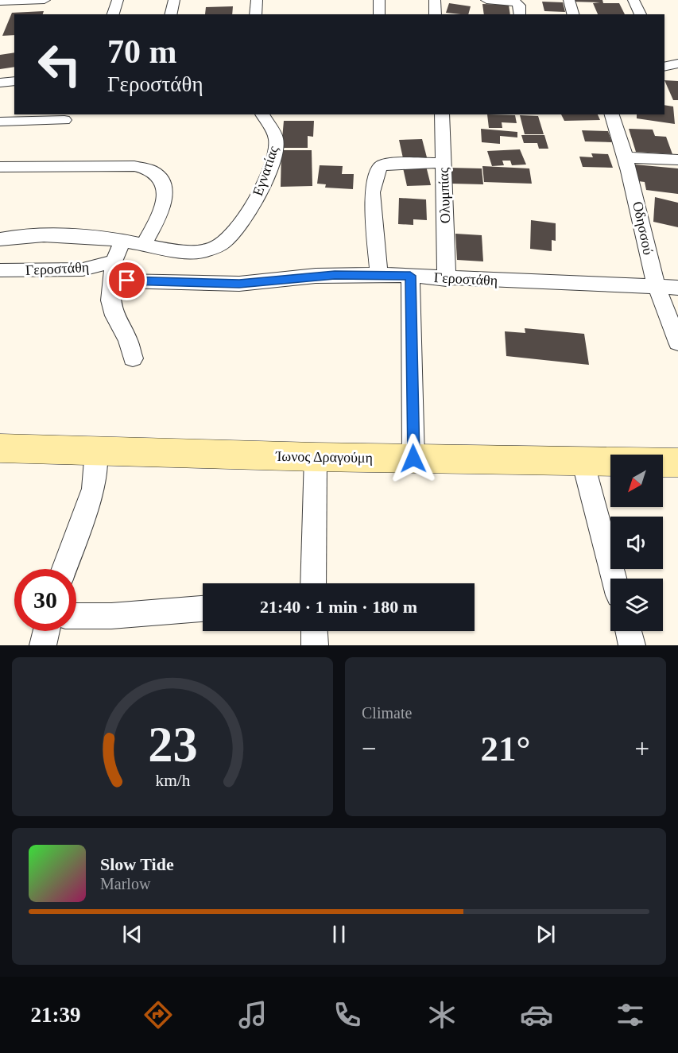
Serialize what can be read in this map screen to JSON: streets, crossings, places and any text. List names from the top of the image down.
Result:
{
  "streets": {
    "main road": ["Ίωνος Δραγούμη"],
    "street": [
      "Εγνατίας",
      "Ολυμπίας",
      "Οδησσού",
      "Γεροστάθη"
    ]
  },
  "crossings": [
    ["Ολυμπίας", "Γεροστάθη"],
    ["Οδησσού", "Γεροστάθη"]
  ],
  "north": "bottom left",
  "page": {
    "turn": ["70 m", "Γεροστάθη"],
    "limit": "30",
    "trip": "21:40 · 1 min · 180 m",
    "tile": "Climate",
    "heat": ["−", "21°", "+"],
    "song": ["Slow Tide", "Marlow"],
    "tabs": "21:39",
    "gauge": ["23", "km/h"]
  }
}
